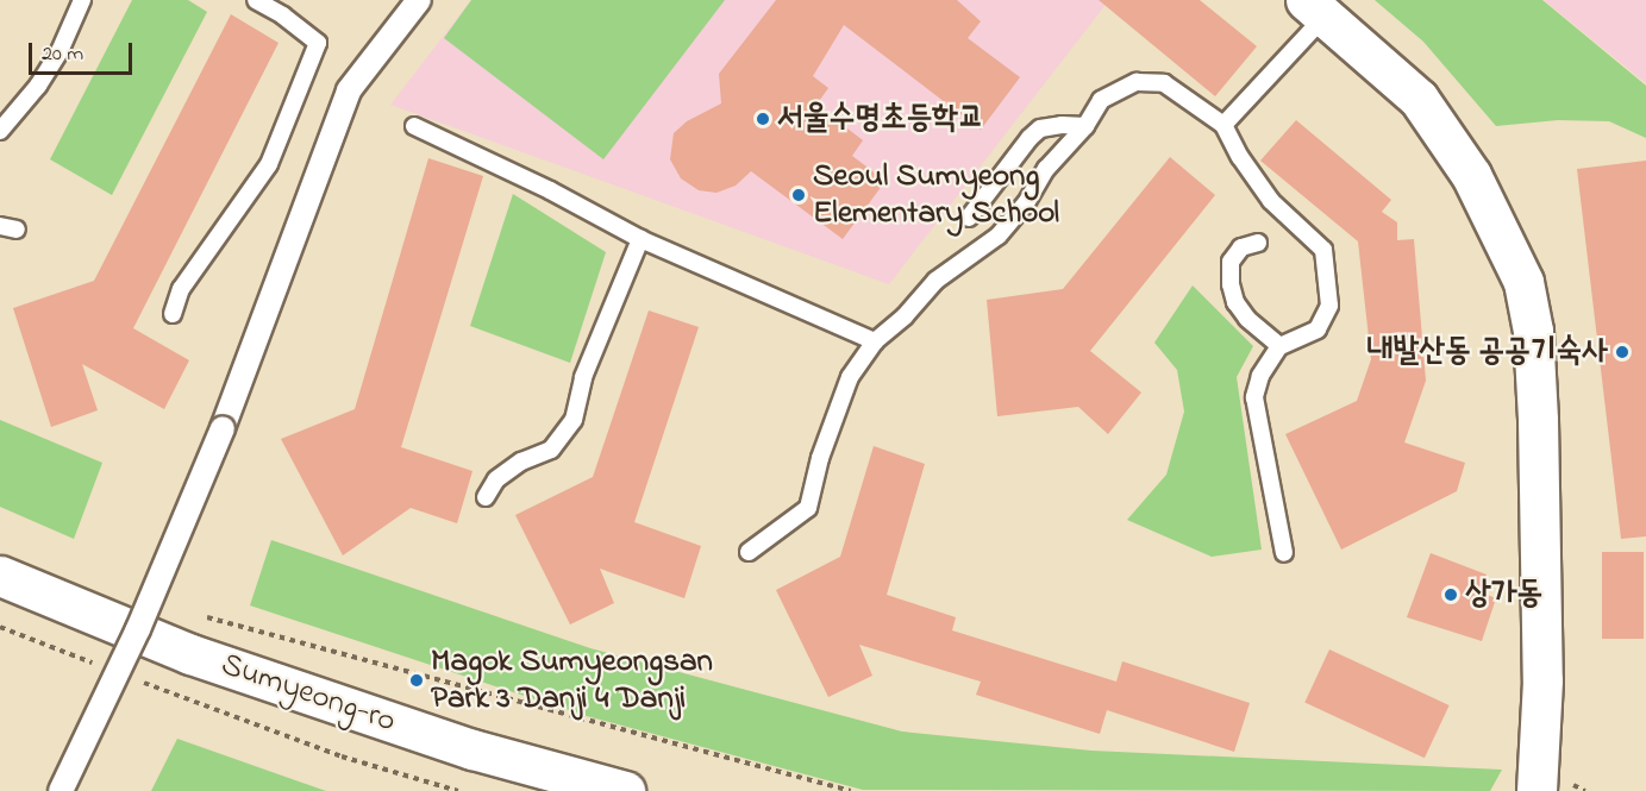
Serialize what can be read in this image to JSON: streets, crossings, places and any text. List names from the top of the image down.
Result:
{
  "streets": {
    "street": ["Sumyeong-ro"]
  },
  "places": [
    "서울수명초등학교",
    "Seoul Sumyeong Elementary School",
    "내발산동 공공기숙사",
    "상가동",
    "Magok Sumyeongsan Park 3 Danji 4 Danji"
  ],
  "scale_bar": "20 m"
}
